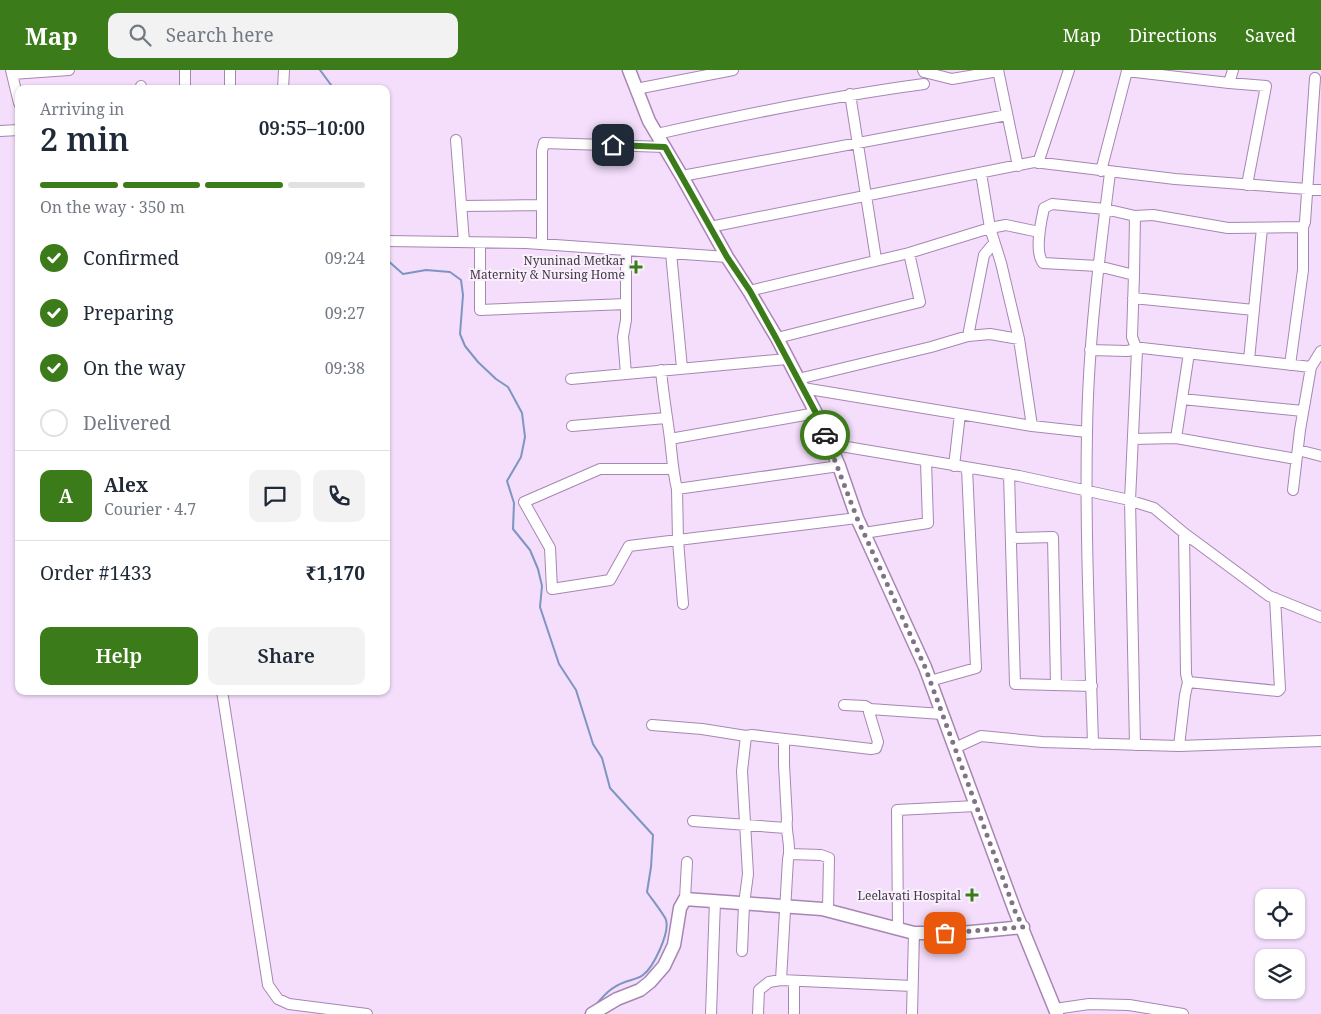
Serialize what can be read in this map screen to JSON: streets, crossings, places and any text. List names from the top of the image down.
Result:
{
  "places": {
    "health": ["Nyuninad Metkar Maternity & Nursing Home", "Leelavati Hospital"]
  },
  "page": {
    "header": "Map",
    "search": "Search here",
    "nav": ["Map", "Directions", "Saved"],
    "heading": ["2 min", "Arriving in", "09:55–10:00"],
    "panel": [
      "Alex",
      "Courier · 4.7",
      "Order #1433",
      "₹1,170"
    ],
    "bar": "On the way · 350 m",
    "list": [
      ["Confirmed", "09:24"],
      ["Preparing", "09:27"],
      ["On the way", "09:38"],
      "Delivered"
    ],
    "round": "A",
    "buttons": ["Help", "Share"]
  }
}
